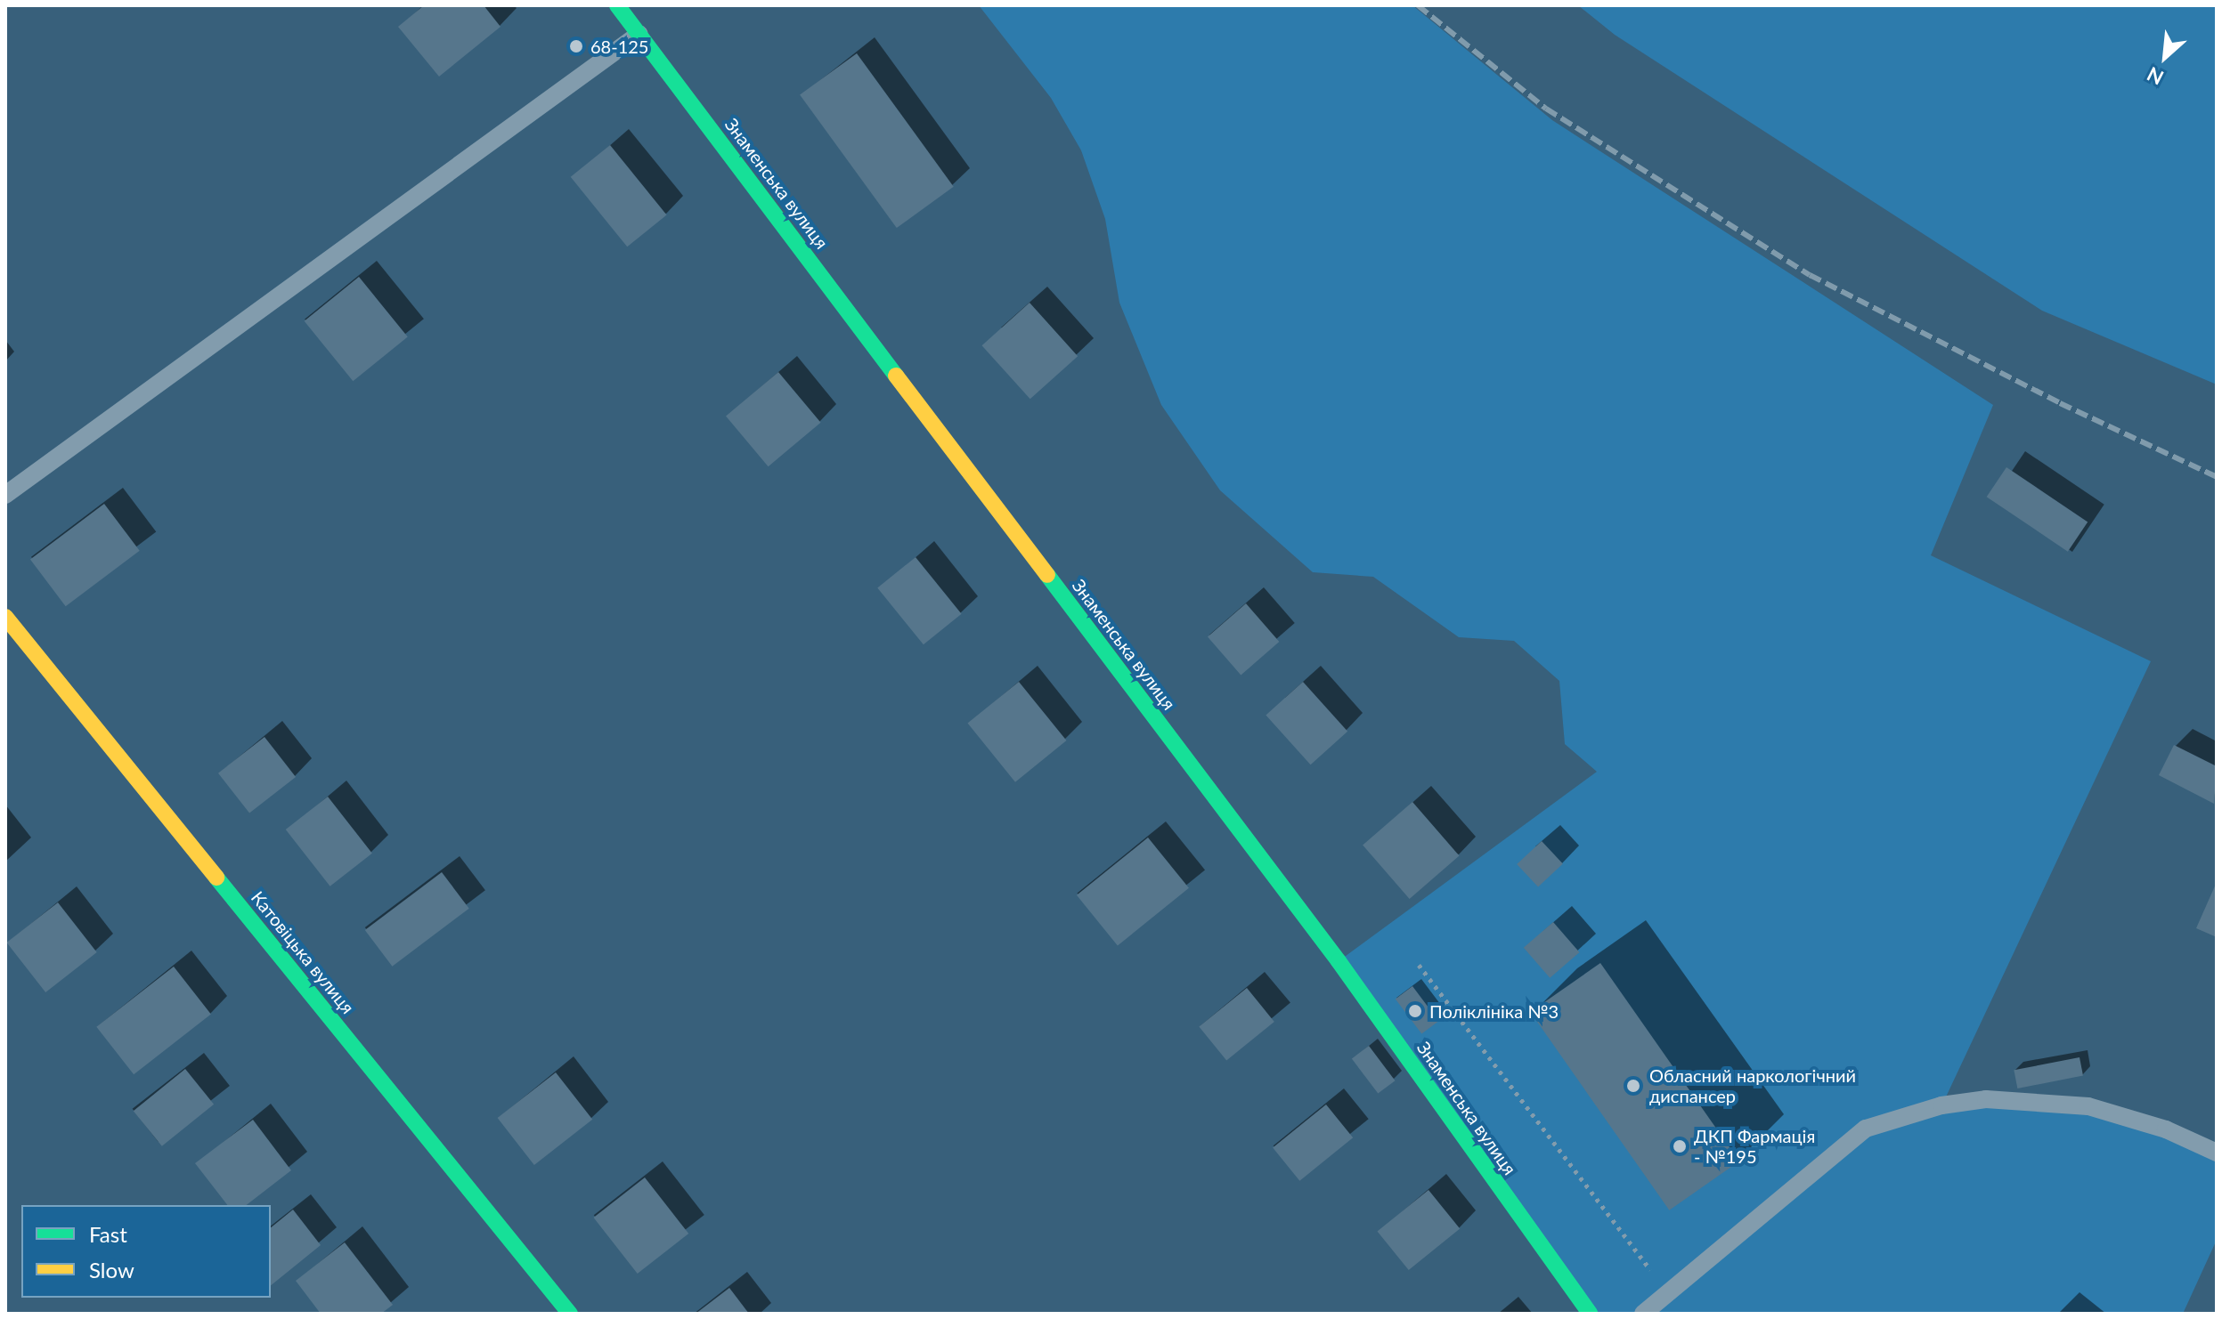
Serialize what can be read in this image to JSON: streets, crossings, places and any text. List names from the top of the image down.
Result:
{
  "streets": {
    "main road": ["Знаменська вулиця", "Катовіцька вулиця"]
  },
  "places": [
    "68-125",
    "Поліклініка №3",
    "Обласний наркологічний диспансер",
    "ДКП Фармація - №195"
  ],
  "legend": ["Fast", "Slow"],
  "north": "bottom left"
}
